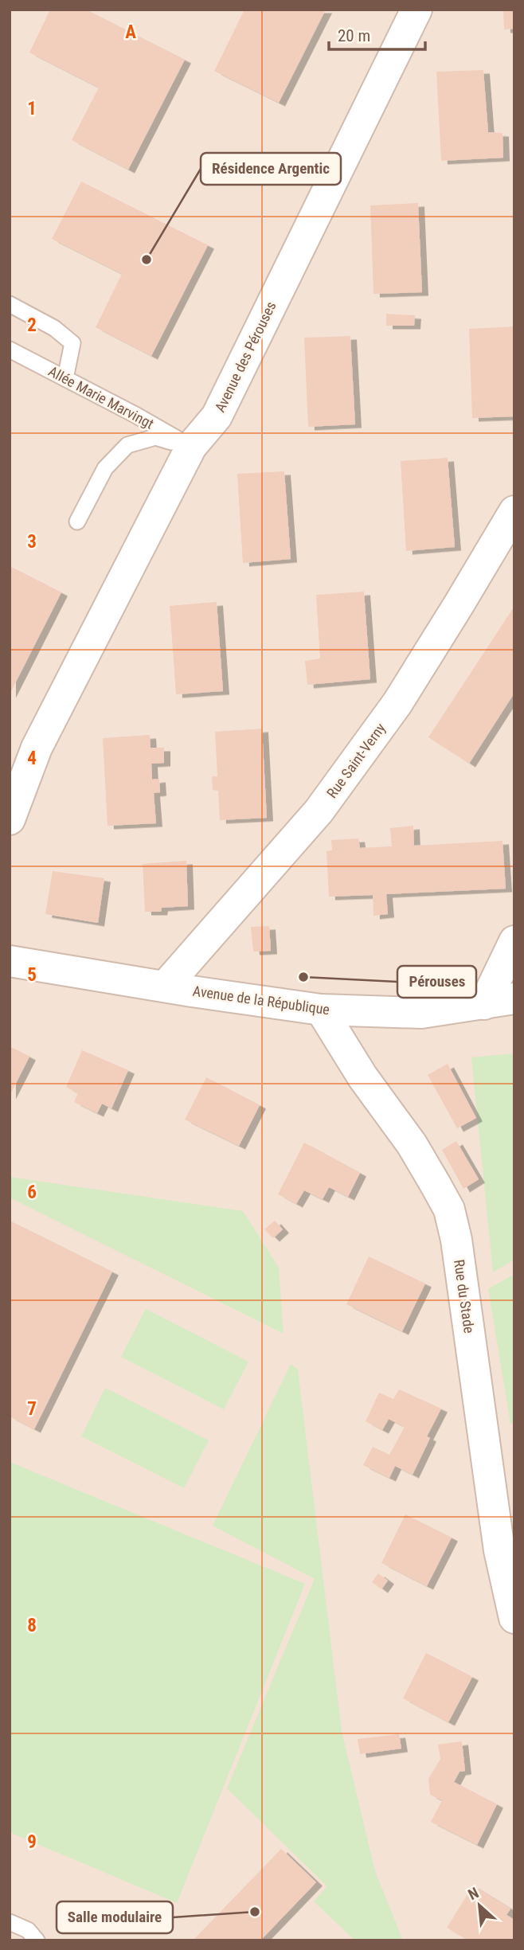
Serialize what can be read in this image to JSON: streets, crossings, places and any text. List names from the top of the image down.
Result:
{
  "streets": {
    "street": [
      "Avenue des Pérouses",
      "Rue Saint-Verny",
      "Avenue de la République",
      "Rue du Stade"
    ],
    "lane": ["Allée Marie Marvingt"]
  },
  "crossings": [
    ["Avenue des Pérouses", "Allée Marie Marvingt"],
    ["Rue Saint-Verny", "Avenue de la République"],
    ["Avenue de la République", "Rue du Stade"]
  ],
  "places": ["Résidence Argentic", "Pérouses", "Salle modulaire"],
  "scale_bar": "20 m",
  "north": "top left",
  "grid": {
    "columns": ["A"],
    "rows": [
      "1",
      "2",
      "3",
      "4",
      "5",
      "6",
      "7",
      "8",
      "9"
    ]
  }
}
